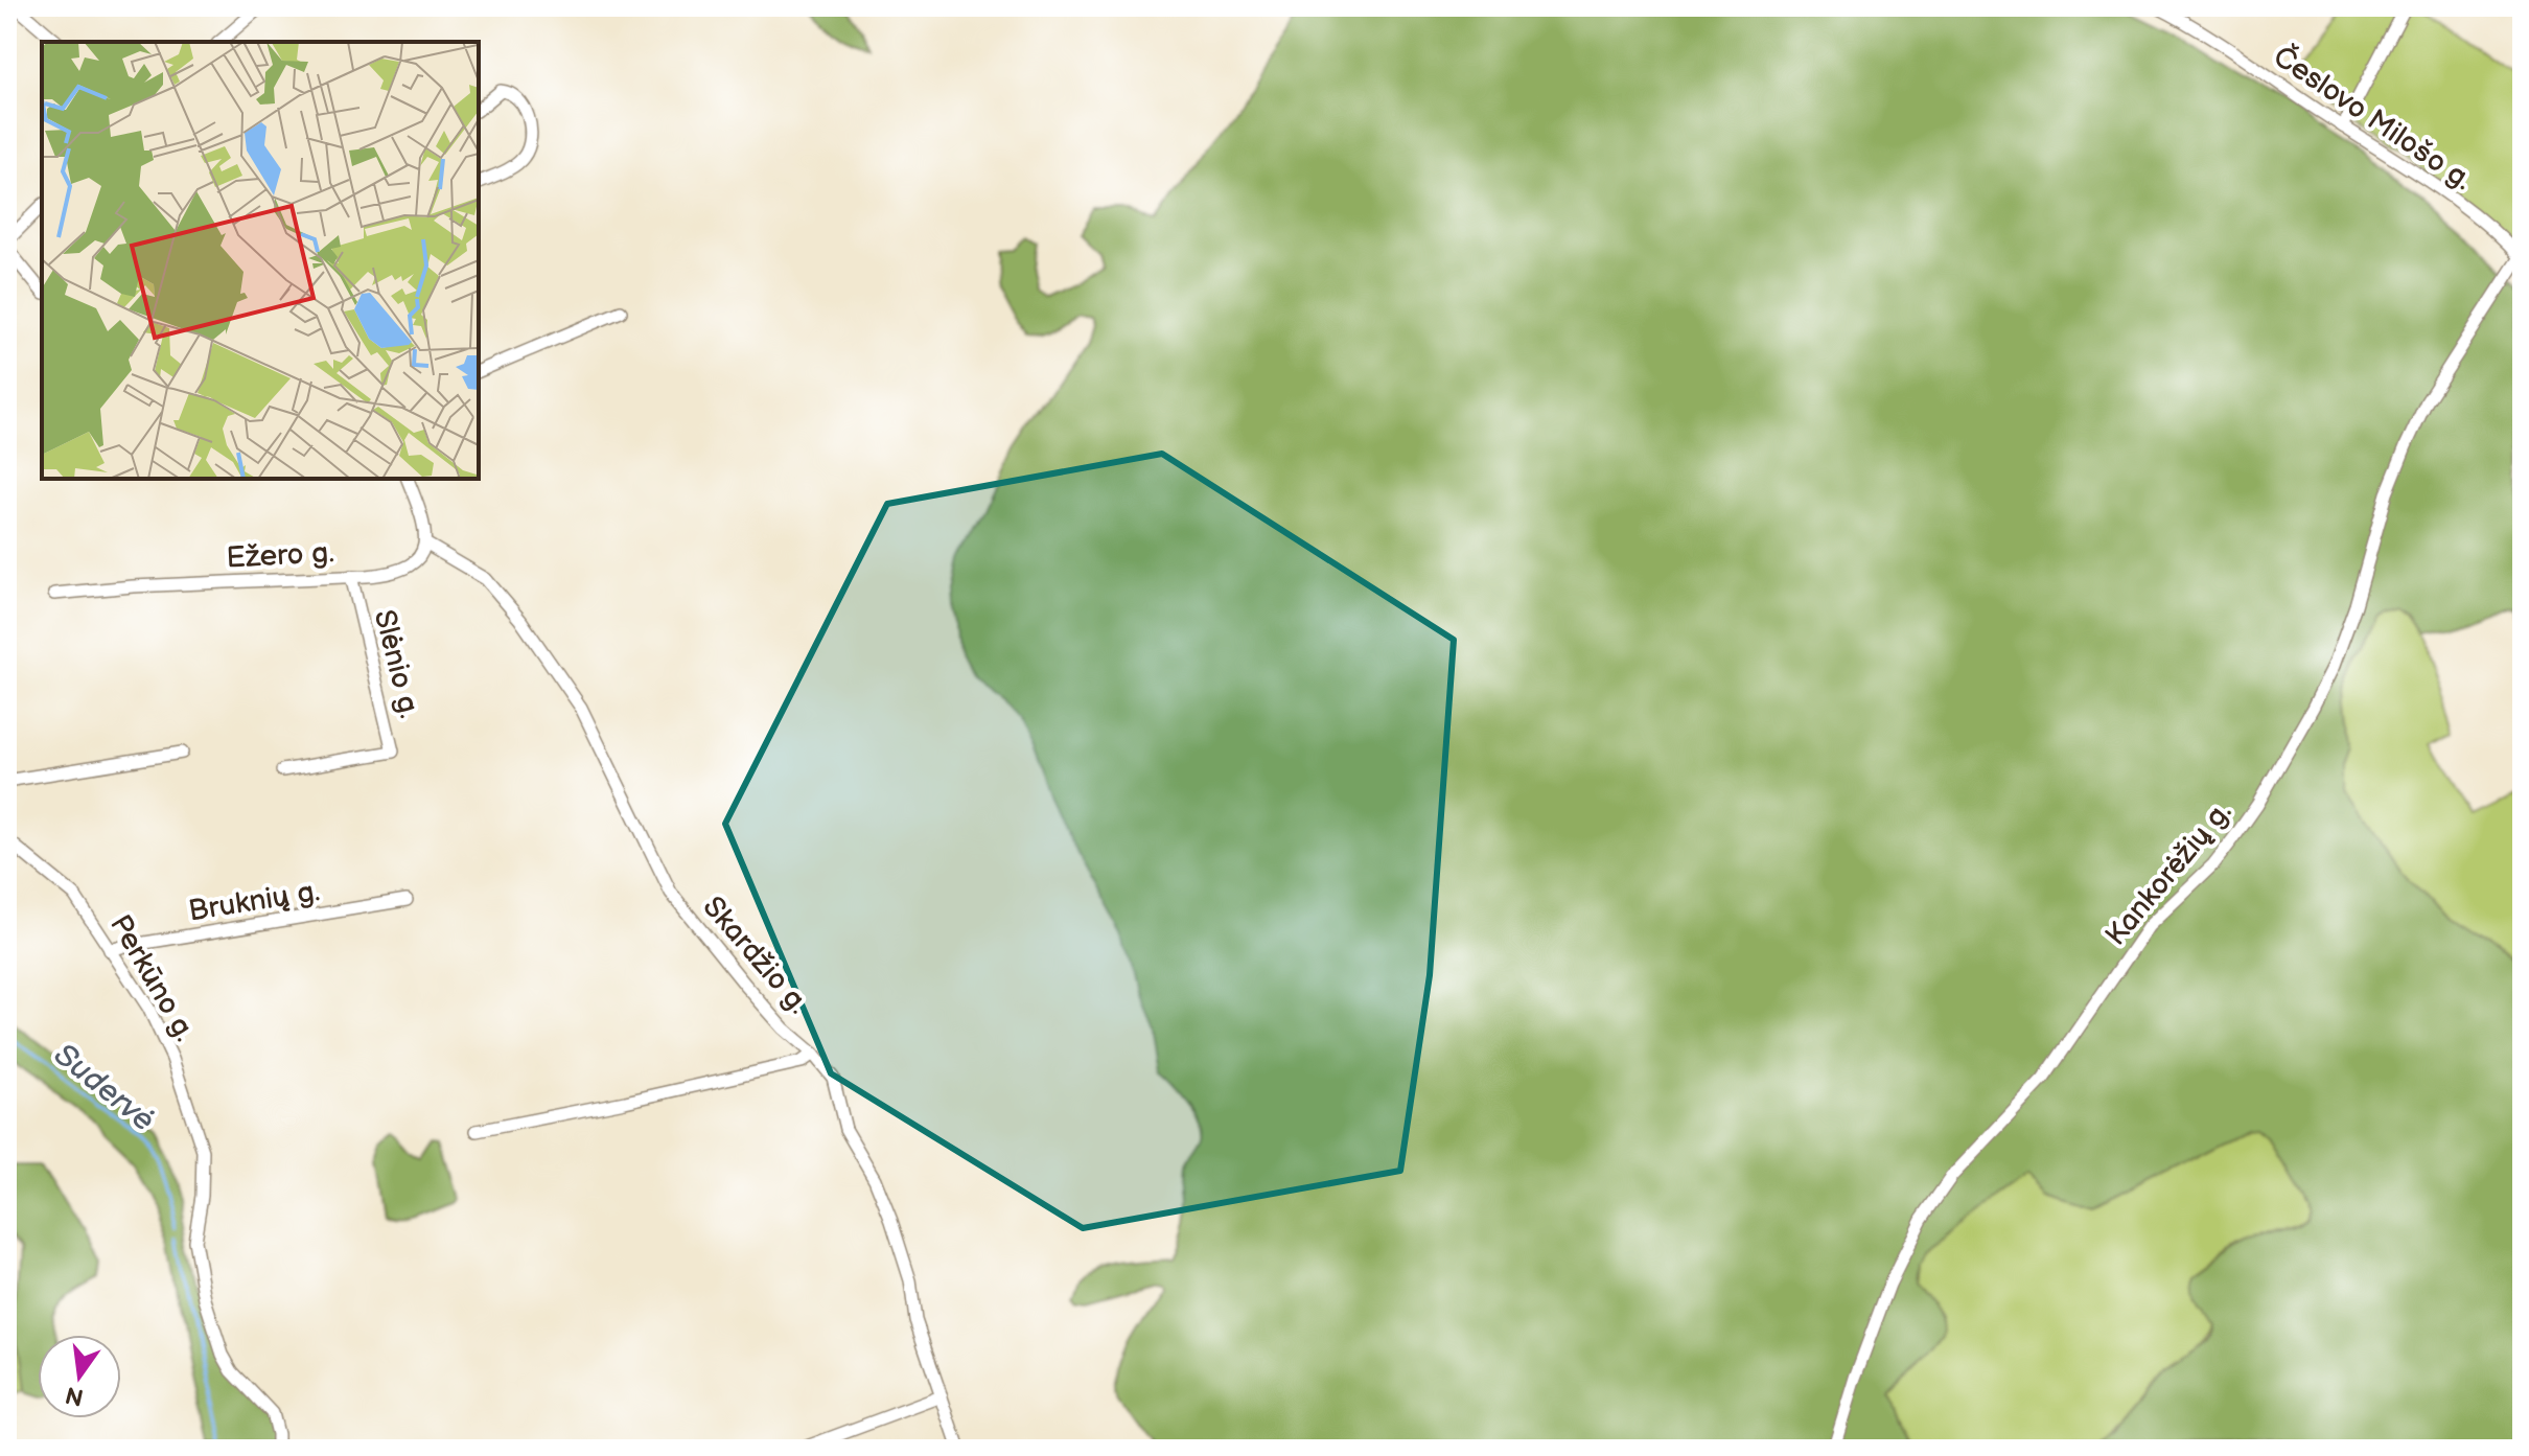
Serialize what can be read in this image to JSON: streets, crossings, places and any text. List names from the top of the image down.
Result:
{
  "streets": {
    "street": [
      "Česlovo Milošo g.",
      "Ežero g.",
      "Slėnio g.",
      "Kankorėžių g.",
      "Bruknių g.",
      "Skardžio g.",
      "Perkūno g."
    ]
  },
  "crossings": [
    ["Česlovo Milošo g.", "Kankorėžių g."],
    ["Ežero g.", "Slėnio g."],
    ["Ežero g.", "Skardžio g."],
    ["Bruknių g.", "Perkūno g."]
  ],
  "water": ["Sudervė"],
  "north": "bottom"
}
